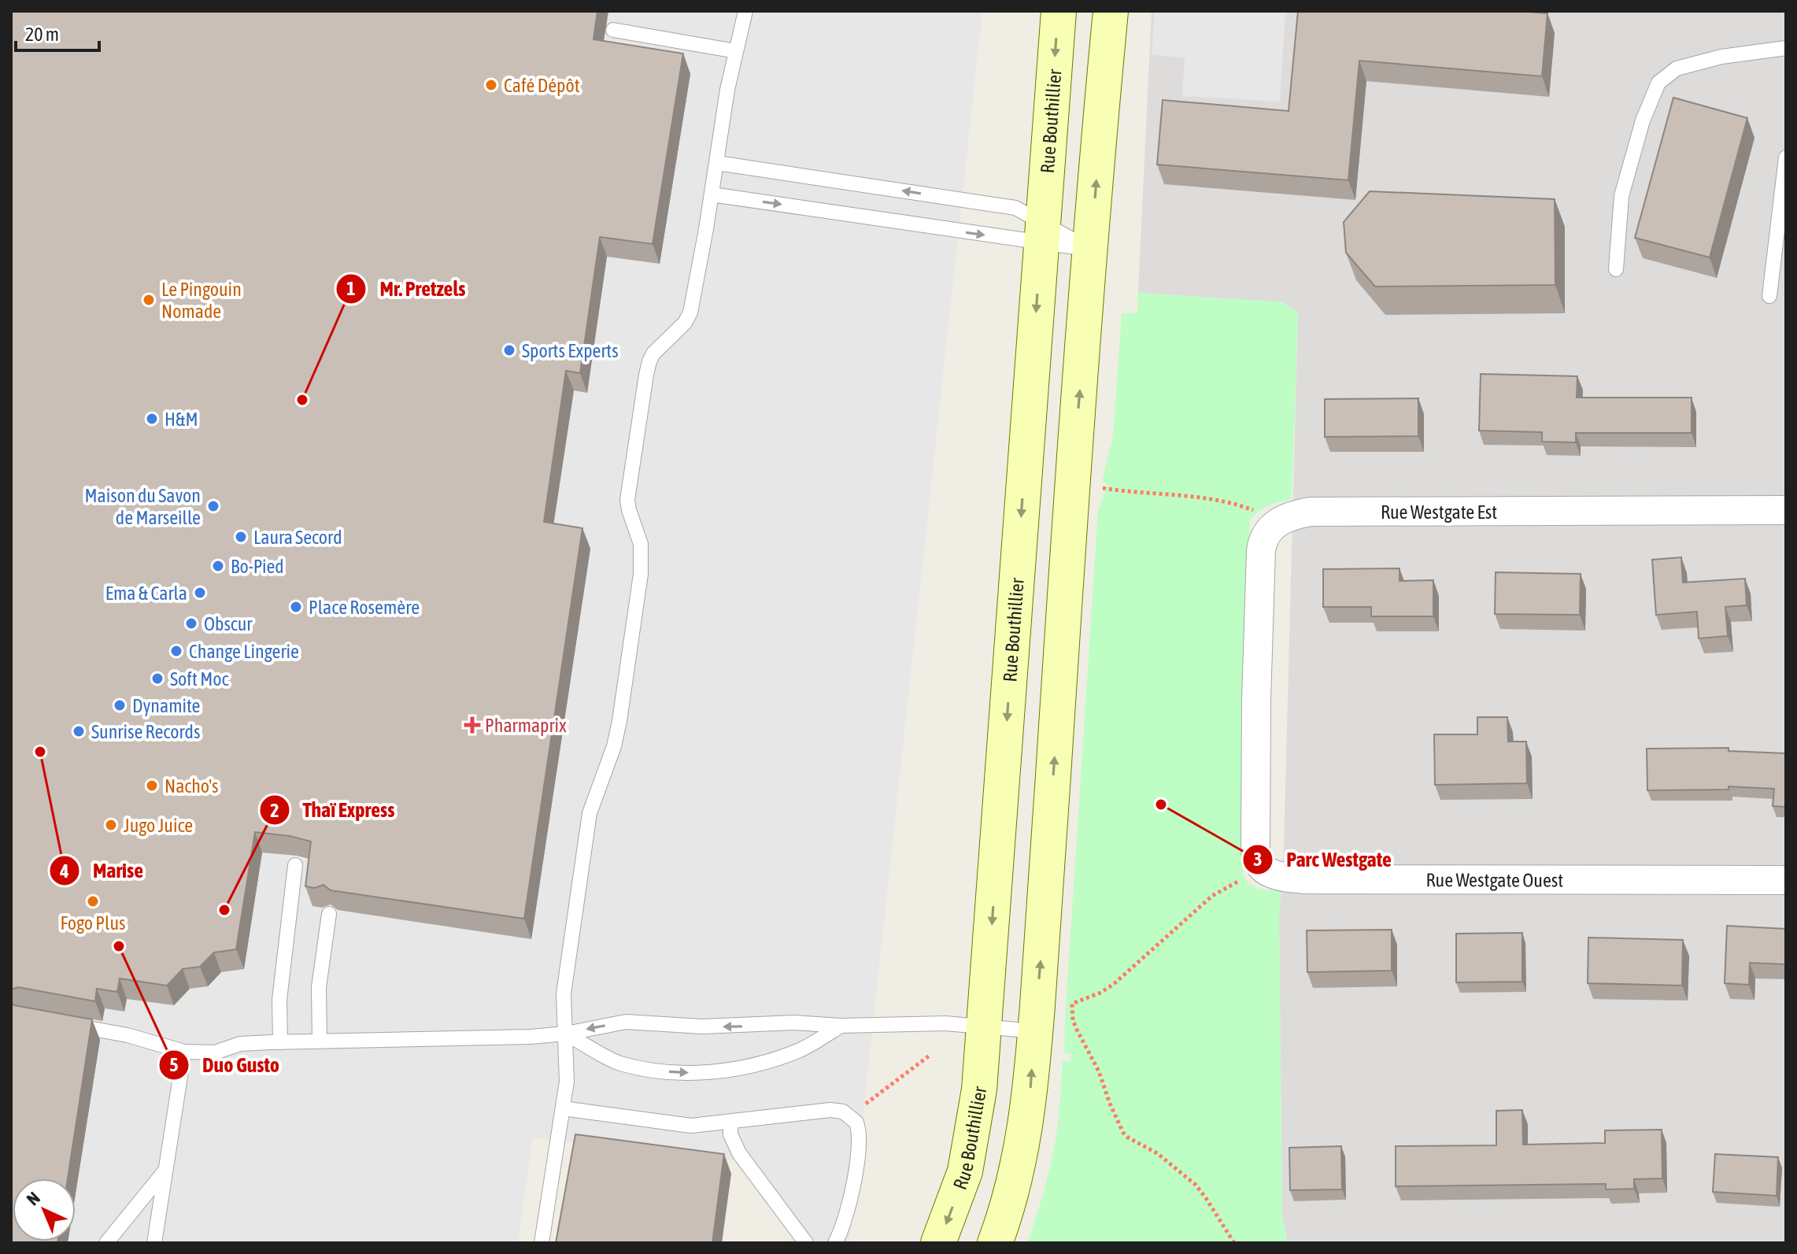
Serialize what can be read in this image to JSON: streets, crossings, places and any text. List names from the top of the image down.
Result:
{
  "streets": {
    "street": ["Rue Bouthillier", "Rue Westgate Est", "Rue Westgate Ouest"]
  },
  "crossings": [
    ["Rue Westgate Est", "Rue Westgate Ouest"]
  ],
  "places": {
    "other": [
      "Café Dépôt",
      "Le Pingouin Nomade",
      "Sports Experts",
      "Mr. Pretzels",
      "H&M",
      "Maison du Savon de Marseille",
      "Laura Secord",
      "Bo-Pied",
      "Ema & Carla",
      "Place Rosemère",
      "Obscur",
      "Change Lingerie",
      "Soft Moc",
      "Dynamite",
      "Sunrise Records",
      "Marise",
      "Nacho's",
      "Parc Westgate",
      "Jugo Juice",
      "Fogo Plus",
      "Thaï Express",
      "Duo Gusto"
    ],
    "health": ["Pharmaprix"]
  },
  "scale_bar": "20 m",
  "north": "top left"
}
